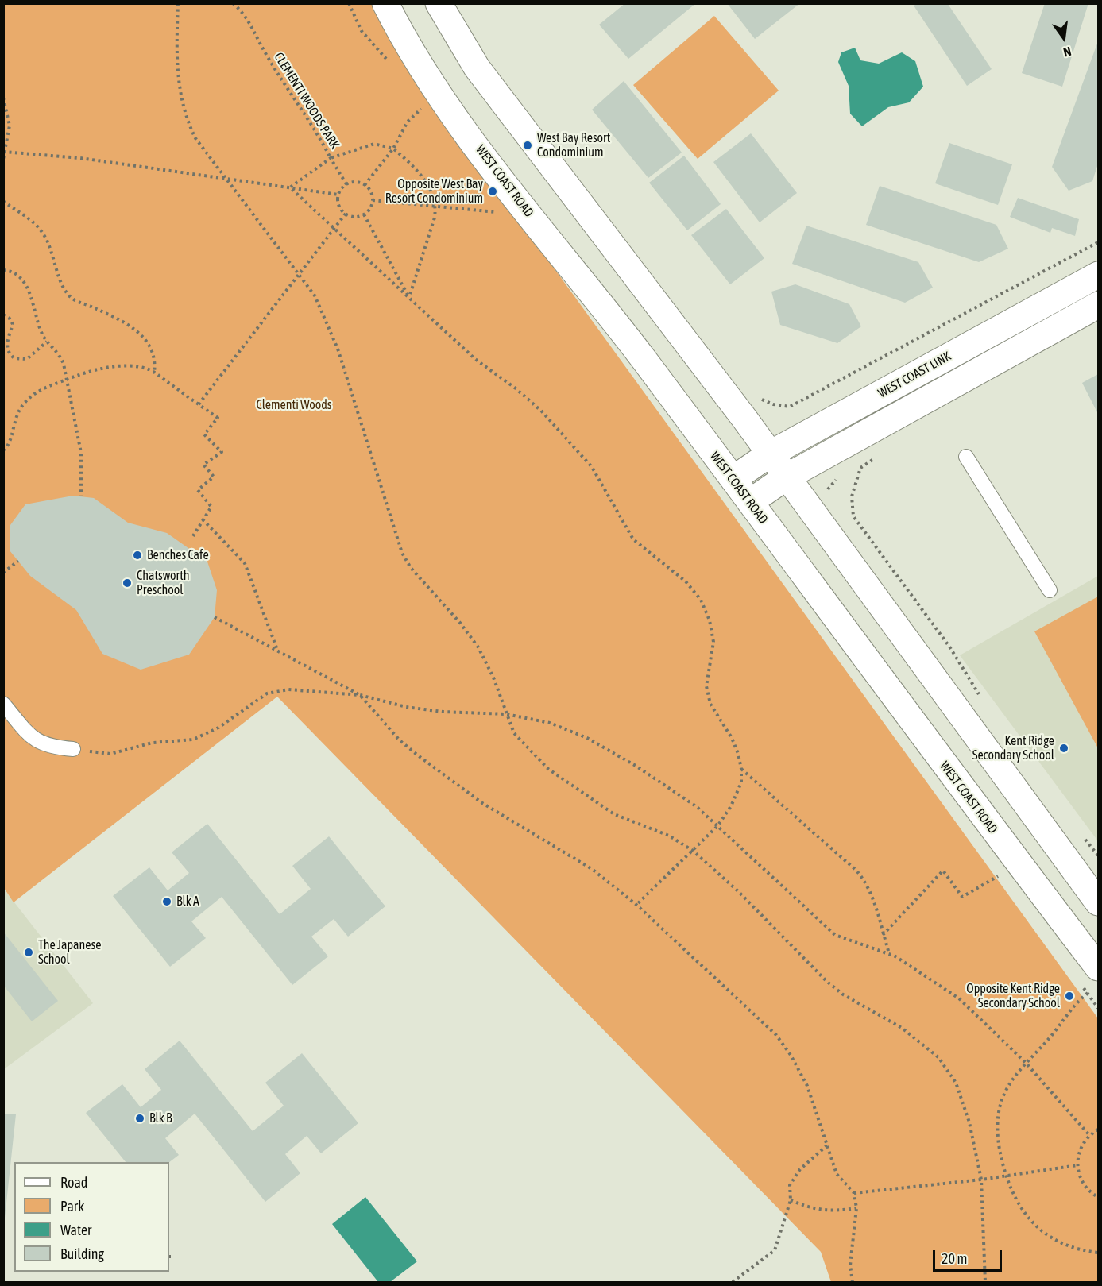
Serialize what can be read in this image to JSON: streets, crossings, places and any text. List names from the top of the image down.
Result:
{
  "streets": {
    "main road": ["WEST COAST ROAD", "WEST COAST LINK"],
    "path": ["CLEMENTI WOODS PARK"]
  },
  "crossings": [
    ["WEST COAST ROAD", "WEST COAST LINK"]
  ],
  "parks": ["Clementi Woods"],
  "places": [
    "West Bay Resort Condominium",
    "Opposite West Bay Resort Condominium",
    "Benches Cafe",
    "Chatsworth Preschool",
    "Kent Ridge Secondary School",
    "Blk A",
    "The Japanese School",
    "Opposite Kent Ridge Secondary School",
    "Blk B"
  ],
  "legend": [
    "Road",
    "Park",
    "Water",
    "Building"
  ],
  "scale_bar": "20 m",
  "north": "bottom"
}
